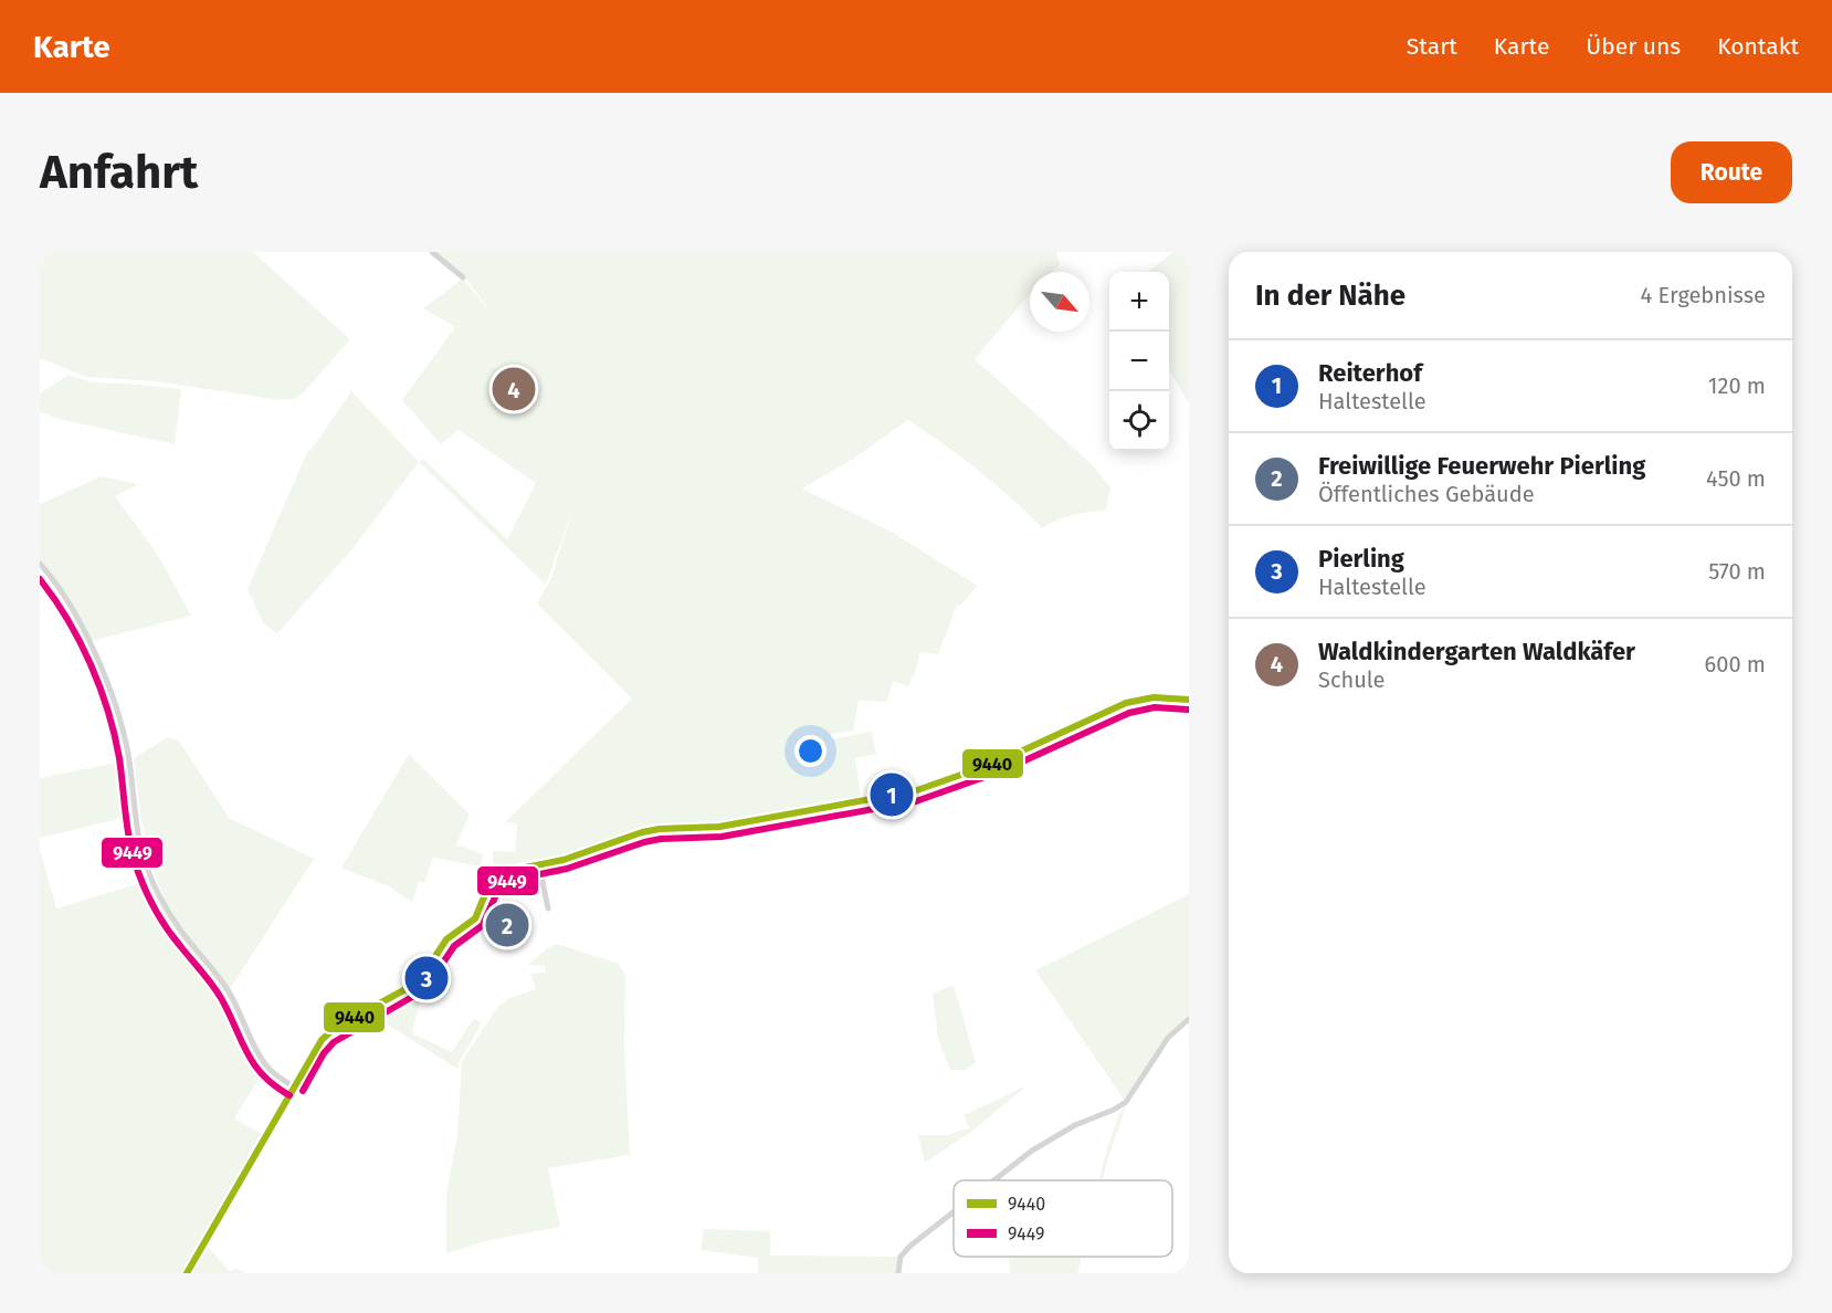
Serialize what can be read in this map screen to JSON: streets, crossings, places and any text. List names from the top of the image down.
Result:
{
  "lines": ["transit line 9449", "transit line 9440"],
  "legend": ["9440", "9449"],
  "north": "bottom right",
  "page": {
    "header": "Karte",
    "nav": [
      "Start",
      "Karte",
      "Über uns",
      "Kontakt"
    ],
    "buttons": "Route",
    "title": "Anfahrt",
    "heading": ["In der Nähe", "4 Ergebnisse"],
    "map_buttons": ["+", "−"],
    "list": [
      {
        "mark": "1",
        "name": "Reiterhof",
        "note": "Haltestelle",
        "value": "120 m"
      },
      {
        "mark": "2",
        "name": "Freiwillige Feuerwehr Pierling",
        "note": "Öffentliches Gebäude",
        "value": "450 m"
      },
      {
        "mark": "3",
        "name": "Pierling",
        "note": "Haltestelle",
        "value": "570 m"
      },
      {
        "mark": "4",
        "name": "Waldkindergarten Waldkäfer",
        "note": "Schule",
        "value": "600 m"
      }
    ],
    "pins": [
      "4",
      "1",
      "2",
      "3"
    ]
  }
}
